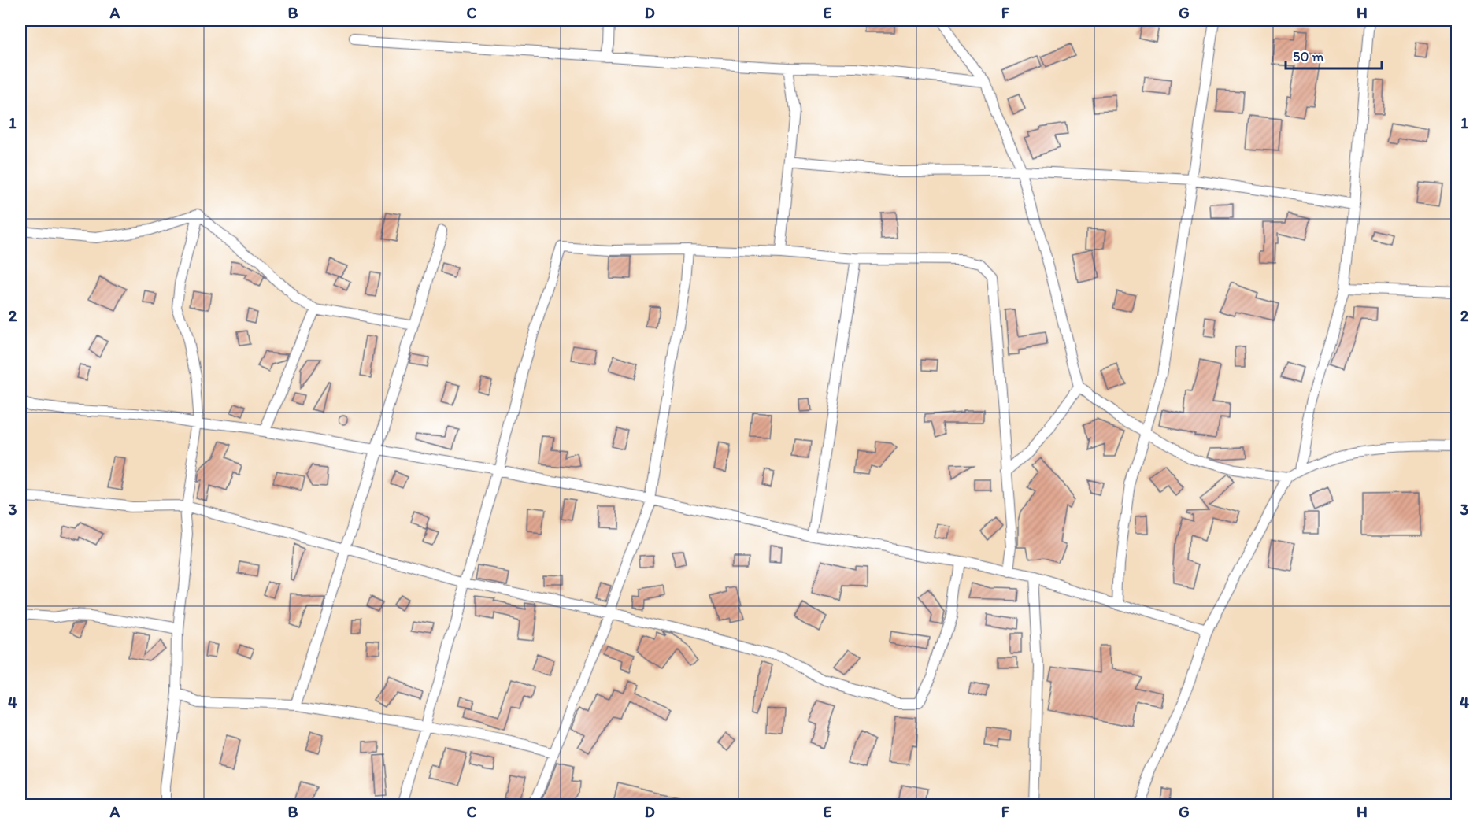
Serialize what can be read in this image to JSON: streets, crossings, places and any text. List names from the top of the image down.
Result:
{
  "scale_bar": "50 m",
  "grid": {
    "columns": [
      "A",
      "B",
      "C",
      "D",
      "E",
      "F",
      "G",
      "H"
    ],
    "rows": [
      "1",
      "2",
      "3",
      "4"
    ]
  }
}
